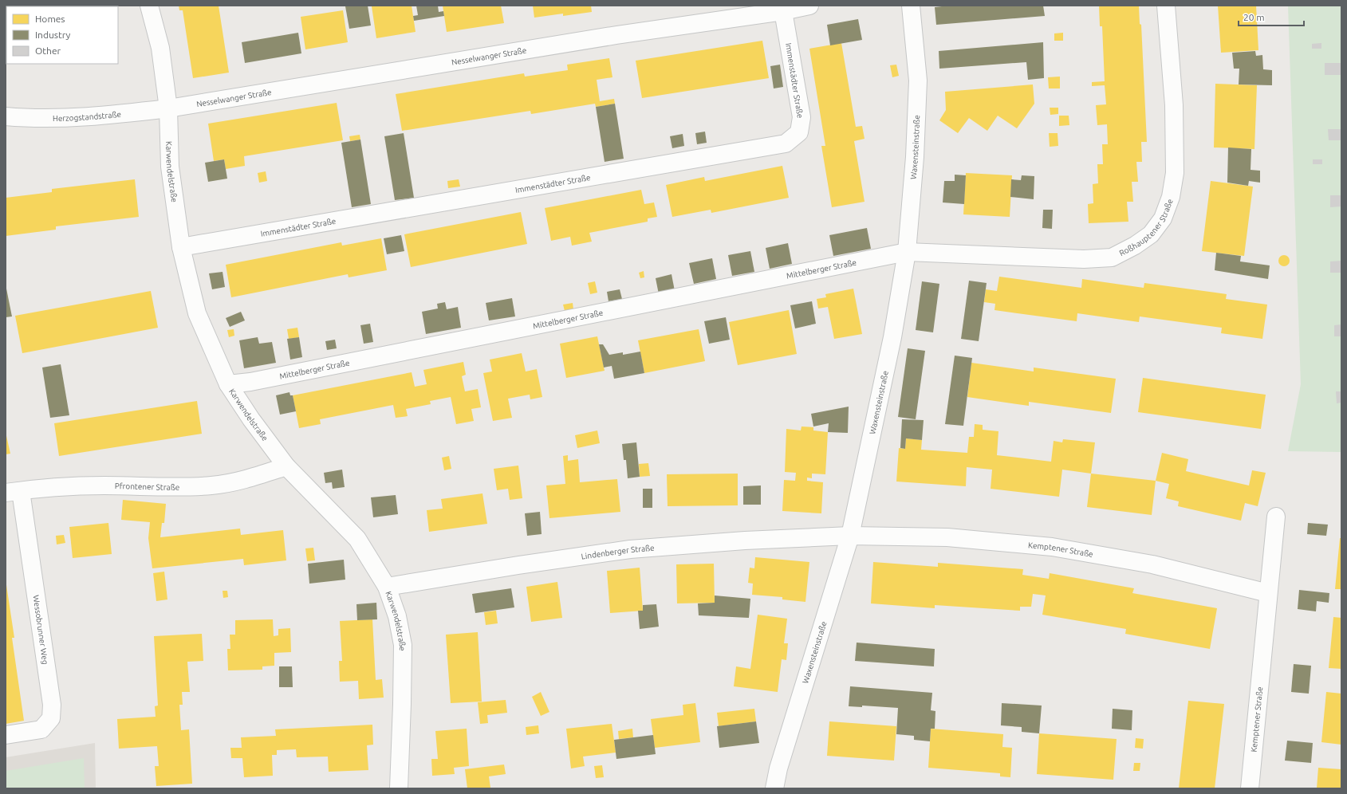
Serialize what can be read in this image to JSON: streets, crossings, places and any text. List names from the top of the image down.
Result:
{
  "streets": {
    "street": [
      "Nesselwanger Straße",
      "Immenstädter Straße",
      "Herzogstandstraße",
      "Waxensteinstraße",
      "Karwendelstraße",
      "Roßhauptener Straße",
      "Mittelberger Straße",
      "Pfrontener Straße",
      "Kemptener Straße",
      "Lindenberger Straße",
      "Wessobrunner Weg"
    ]
  },
  "crossings": [
    ["Nesselwanger Straße", "Immenstädter Straße"],
    ["Nesselwanger Straße", "Herzogstandstraße"],
    ["Nesselwanger Straße", "Karwendelstraße"],
    ["Immenstädter Straße", "Karwendelstraße"],
    ["Herzogstandstraße", "Karwendelstraße"],
    ["Waxensteinstraße", "Roßhauptener Straße"],
    ["Waxensteinstraße", "Mittelberger Straße"],
    ["Waxensteinstraße", "Kemptener Straße"],
    ["Waxensteinstraße", "Lindenberger Straße"],
    ["Karwendelstraße", "Mittelberger Straße"],
    ["Karwendelstraße", "Pfrontener Straße"],
    ["Karwendelstraße", "Lindenberger Straße"],
    ["Roßhauptener Straße", "Mittelberger Straße"],
    ["Pfrontener Straße", "Wessobrunner Weg"],
    ["Kemptener Straße", "Lindenberger Straße"]
  ],
  "legend": ["Homes", "Industry", "Other"],
  "scale_bar": "20 m"
}
